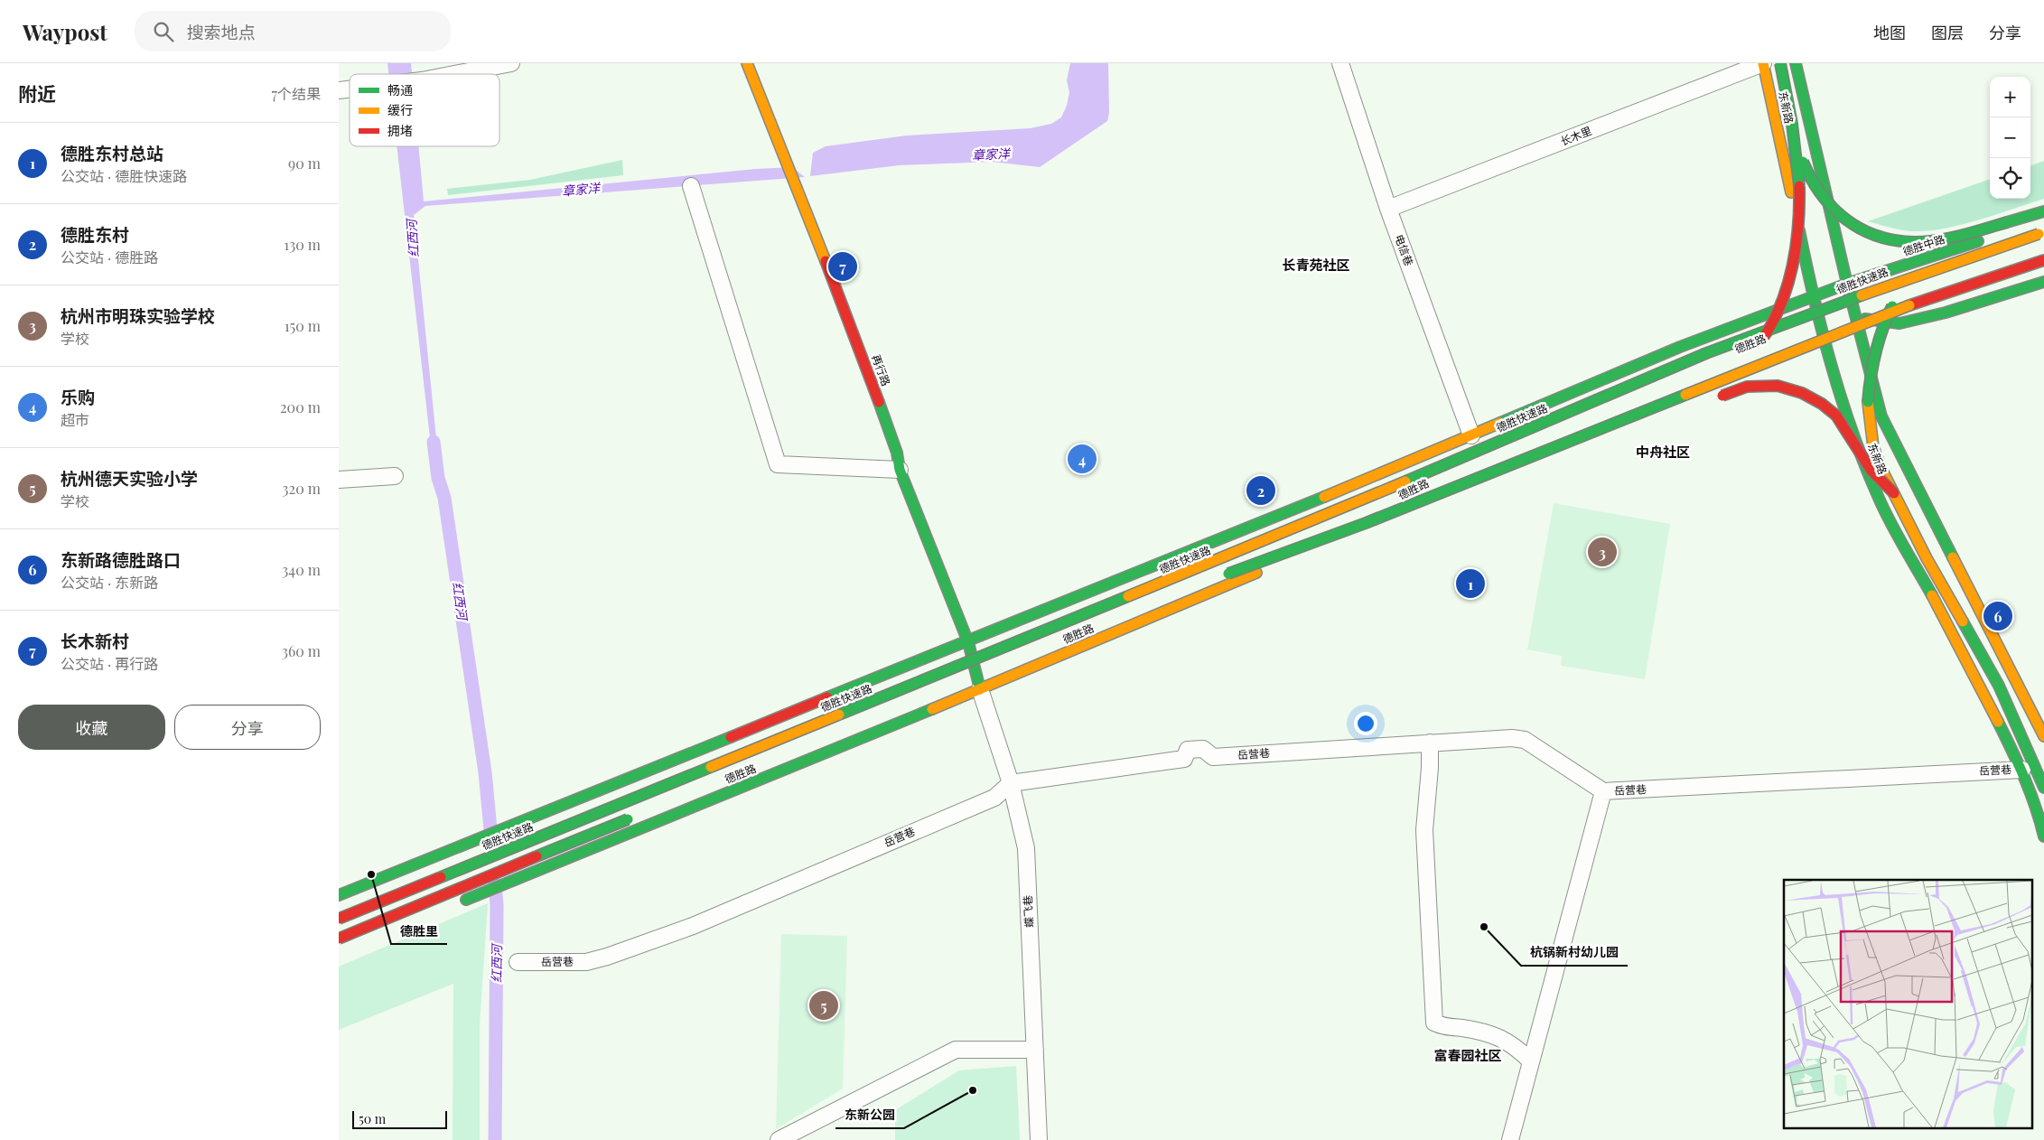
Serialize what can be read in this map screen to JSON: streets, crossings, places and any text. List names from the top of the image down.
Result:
{
  "streets": {
    "main road": [
      "东新路",
      "德胜中路",
      "德胜快速路",
      "德胜路",
      "再行路"
    ],
    "street": [
      "长木里",
      "电信巷",
      "岳营巷",
      "蝶飞巷"
    ]
  },
  "crossings": [
    ["东新路", "长木里"],
    ["东新路", "德胜中路"],
    ["东新路", "德胜路"],
    ["东新路", "岳营巷"],
    ["长木里", "电信巷"],
    ["德胜中路", "德胜路"],
    ["电信巷", "德胜路"],
    ["德胜路", "再行路"],
    ["德胜路", "蝶飞巷"],
    ["再行路", "蝶飞巷"],
    ["岳营巷", "蝶飞巷"]
  ],
  "districts": ["长青苑社区", "中舟社区", "富春园社区"],
  "water": ["章家洋", "红西河"],
  "places": ["德胜里", "杭锅新村幼儿园", "东新公园"],
  "legend": ["畅通", "缓行", "拥堵"],
  "scale_bar": "50 m",
  "page": {
    "header": "Waypost",
    "search": "搜索地点",
    "nav": ["地图", "图层", "分享"],
    "heading": ["附近", "7个结果"],
    "map_buttons": ["+", "−"],
    "list": [
      {
        "mark": "1",
        "name": "德胜东村总站",
        "note": "公交站 · 德胜快速路",
        "value": "90 m"
      },
      {
        "mark": "2",
        "name": "德胜东村",
        "note": "公交站 · 德胜路",
        "value": "130 m"
      },
      {
        "mark": "3",
        "name": "杭州市明珠实验学校",
        "note": "学校",
        "value": "150 m"
      },
      {
        "mark": "4",
        "name": "乐购",
        "note": "超市",
        "value": "200 m"
      },
      {
        "mark": "5",
        "name": "杭州德天实验小学",
        "note": "学校",
        "value": "320 m"
      },
      {
        "mark": "6",
        "name": "东新路德胜路口",
        "note": "公交站 · 东新路",
        "value": "340 m"
      },
      {
        "mark": "7",
        "name": "长木新村",
        "note": "公交站 · 再行路",
        "value": "360 m"
      }
    ],
    "pins": [
      "7",
      "4",
      "2",
      "3",
      "1",
      "6",
      "5"
    ],
    "buttons": ["收藏", "分享"],
    "scale": "50 m"
  }
}
